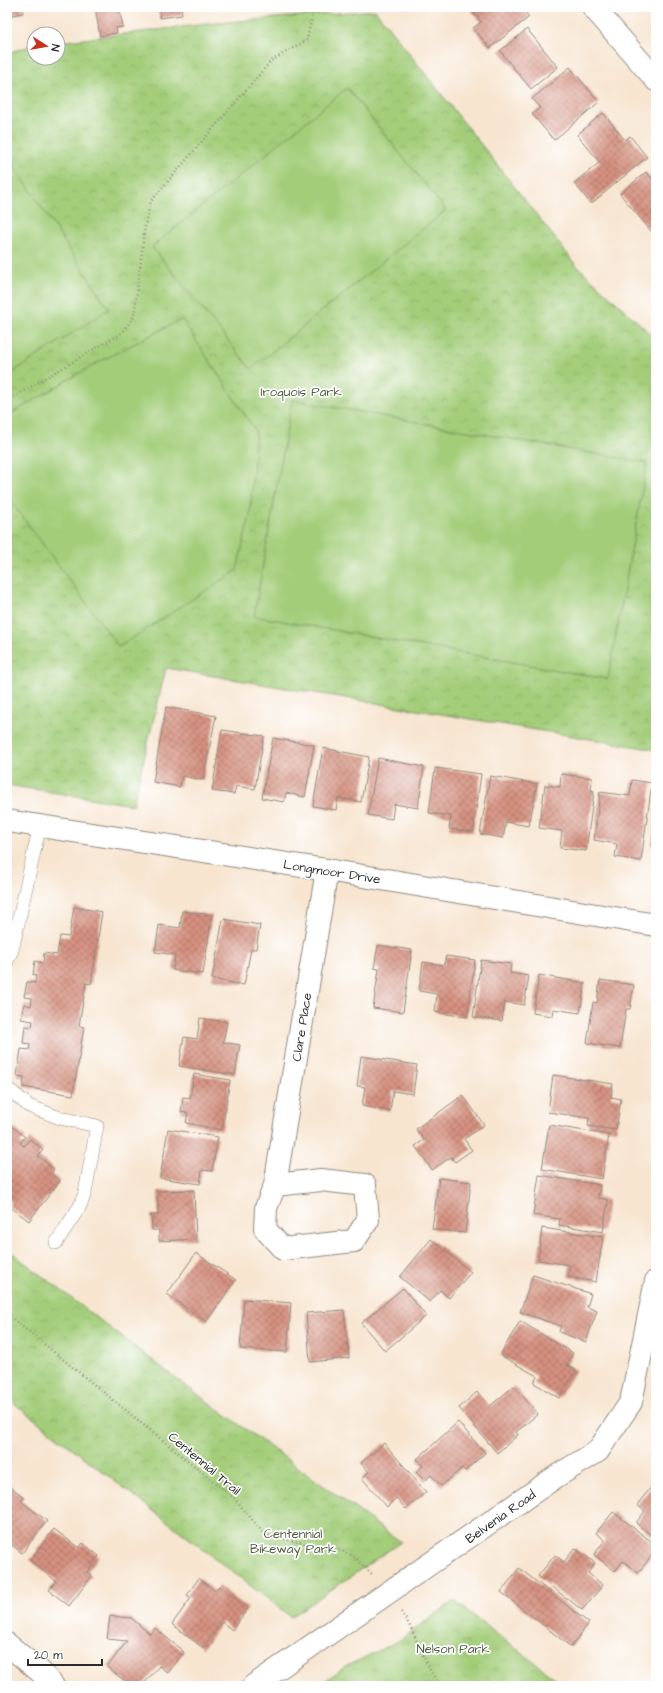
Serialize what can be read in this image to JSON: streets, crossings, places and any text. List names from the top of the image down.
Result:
{
  "streets": {
    "street": ["Longmoor Drive", "Clare Place", "Belvenia Road"],
    "path": ["Centennial Trail"]
  },
  "crossings": [
    ["Longmoor Drive", "Clare Place"],
    ["Centennial Trail", "Belvenia Road"]
  ],
  "parks": ["Iroquois Park", "Centennial Bikeway Park", "Nelson Park"],
  "scale_bar": "20 m",
  "north": "right"
}
